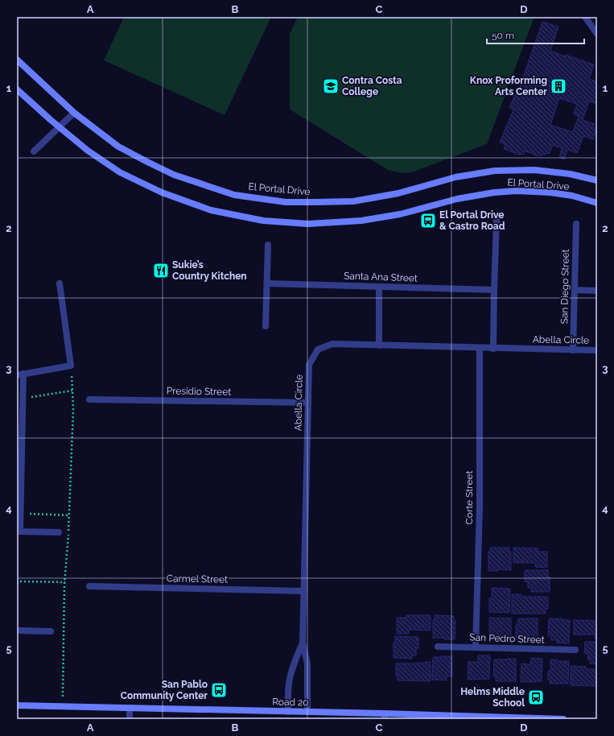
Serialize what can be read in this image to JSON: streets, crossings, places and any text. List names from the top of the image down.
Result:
{
  "streets": {
    "main road": ["El Portal Drive", "Road 20"],
    "street": [
      "Santa Ana Street",
      "San Diego Street",
      "Abella Circle",
      "Presidio Street",
      "Corte Street",
      "Carmel Street",
      "San Pedro Street"
    ]
  },
  "crossings": [
    ["San Diego Street", "Abella Circle"],
    ["Abella Circle", "Presidio Street"],
    ["Abella Circle", "Corte Street"],
    ["Abella Circle", "Carmel Street"],
    ["Abella Circle", "Road 20"],
    ["Corte Street", "San Pedro Street"]
  ],
  "places": {
    "school or university": ["Contra Costa College"],
    "building": ["Knox Proforming Arts Center"],
    "bus stop": ["El Portal Drive & Castro Road", "San Pablo Community Center", "Helms Middle School"],
    "restaurant": ["Sukie’s Country Kitchen"]
  },
  "scale_bar": "50 m",
  "grid": {
    "columns": [
      "A",
      "B",
      "C",
      "D"
    ],
    "rows": [
      "1",
      "2",
      "3",
      "4",
      "5"
    ]
  }
}
